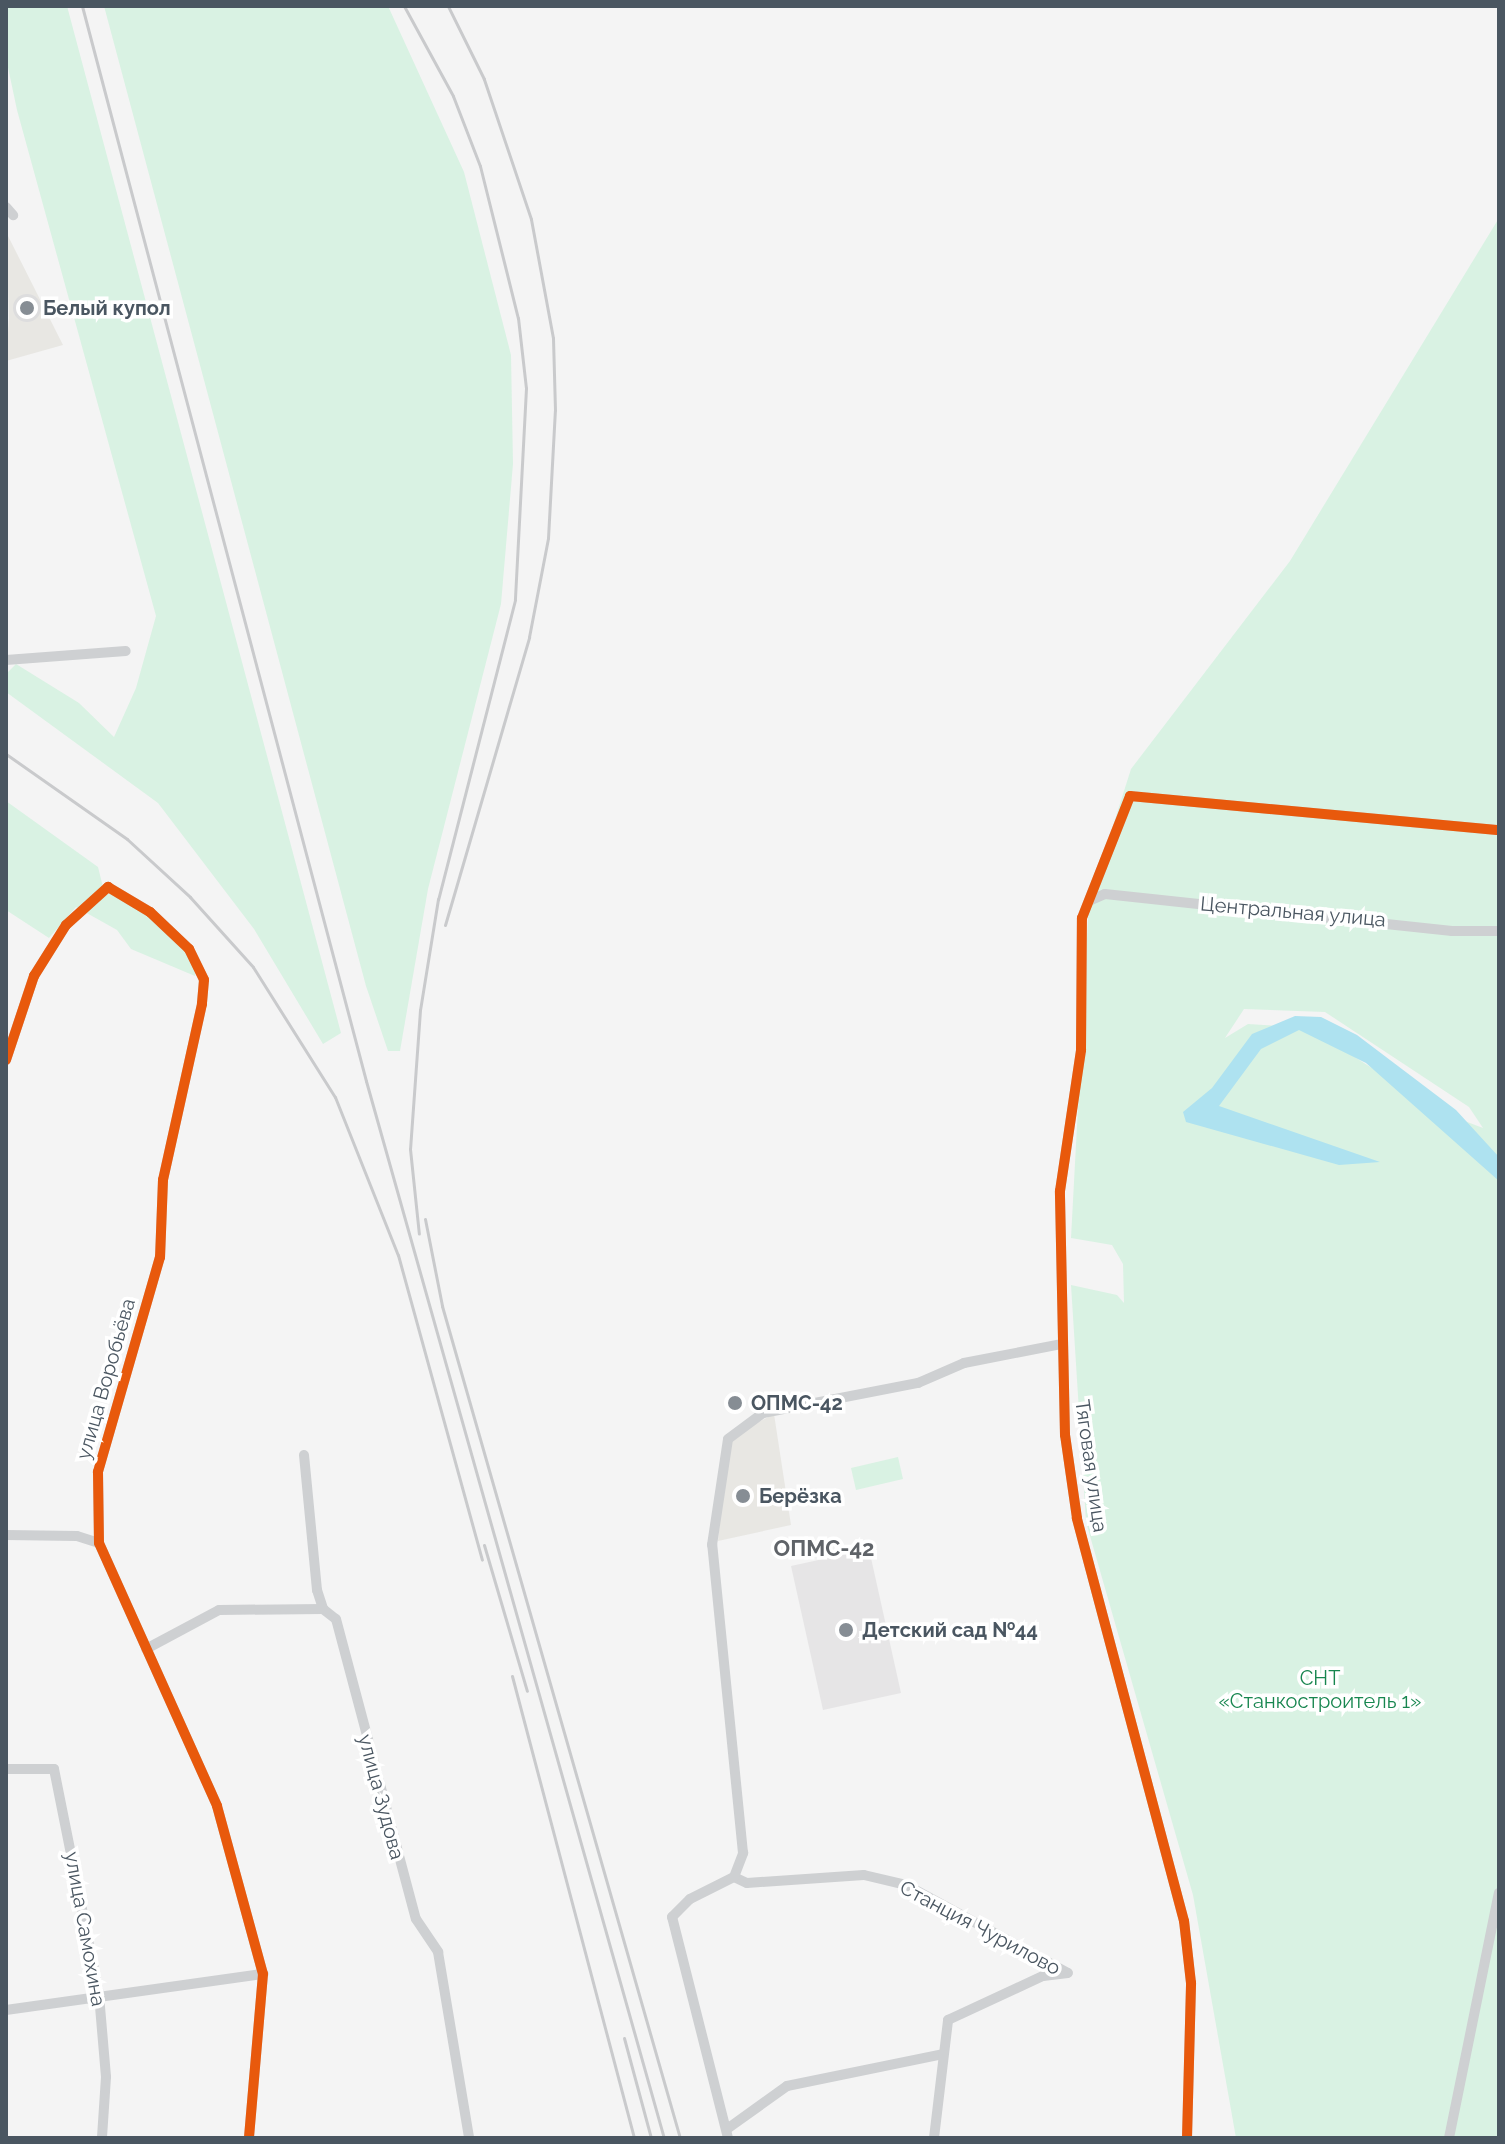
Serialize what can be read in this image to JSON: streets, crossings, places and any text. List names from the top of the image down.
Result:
{
  "streets": {
    "street": [
      "Центральная улица",
      "улица Воробьёва",
      "Тяговая улица",
      "улица Зудова",
      "Станция Чурилово",
      "улица Самохина"
    ]
  },
  "crossings": [
    ["Центральная улица", "Тяговая улица"]
  ],
  "districts": ["ОПМС-42"],
  "parks": ["СНТ «Станкостроитель 1»"],
  "places": [
    "Белый купол",
    "ОПМС-42",
    "Берёзка",
    "Детский сад №44"
  ]
}
